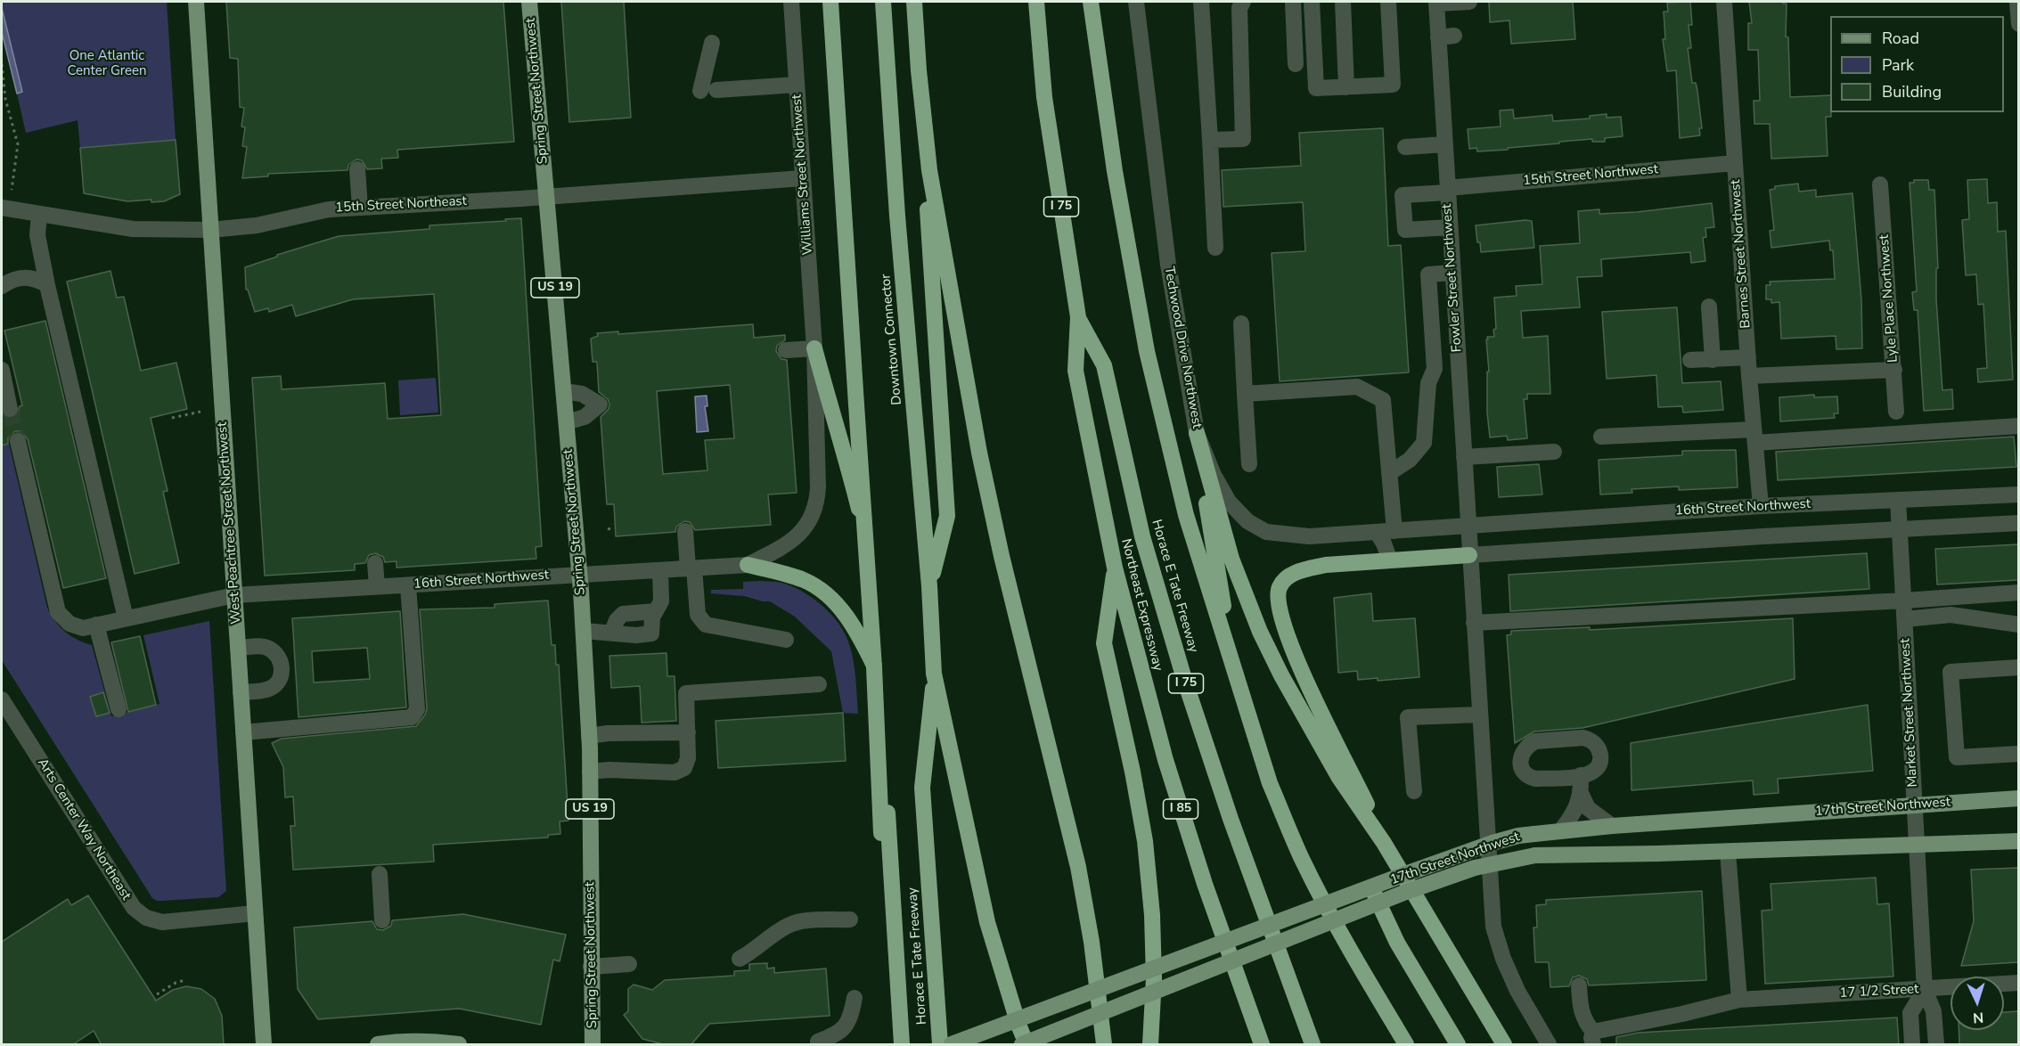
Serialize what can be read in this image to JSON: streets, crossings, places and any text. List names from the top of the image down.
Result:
{
  "streets": {
    "highway": [
      "I 75",
      "Downtown Connector",
      "Horace E Tate Freeway",
      "Northeast Expressway",
      "I 85"
    ],
    "main road": [
      "Spring Street Northwest",
      "US 19",
      "West Peachtree Street Northwest",
      "17th Street Northwest"
    ],
    "street": [
      "Williams Street Northwest",
      "15th Street Northwest",
      "15th Street Northeast",
      "Barnes Street Northwest",
      "Fowler Street Northwest",
      "Lyle Place Northwest",
      "Techwood Drive Northwest",
      "16th Street Northwest",
      "Market Street Northwest",
      "Arts Center Way Northeast",
      "17 1/2 Street"
    ]
  },
  "crossings": [
    ["Spring Street Northwest", "15th Street Northeast"],
    ["Spring Street Northwest", "16th Street Northwest"],
    ["Williams Street Northwest", "15th Street Northeast"],
    ["Williams Street Northwest", "16th Street Northwest"],
    ["15th Street Northwest", "Barnes Street Northwest"],
    ["15th Street Northwest", "Fowler Street Northwest"],
    ["15th Street Northeast", "West Peachtree Street Northwest"],
    ["I 75", "Horace E Tate Freeway"],
    ["I 75", "Northeast Expressway"],
    ["Barnes Street Northwest", "16th Street Northwest"],
    ["Fowler Street Northwest", "Techwood Drive Northwest"],
    ["Fowler Street Northwest", "16th Street Northwest"],
    ["Downtown Connector", "Horace E Tate Freeway"],
    ["Techwood Drive Northwest", "16th Street Northwest"],
    ["16th Street Northwest", "West Peachtree Street Northwest"],
    ["16th Street Northwest", "Market Street Northwest"],
    ["West Peachtree Street Northwest", "Arts Center Way Northeast"],
    ["Horace E Tate Freeway", "Northeast Expressway"],
    ["Market Street Northwest", "17th Street Northwest"],
    ["Market Street Northwest", "17 1/2 Street"]
  ],
  "parks": ["One Atlantic Center Green"],
  "legend": ["Road", "Park", "Building"],
  "north": "bottom"
}
